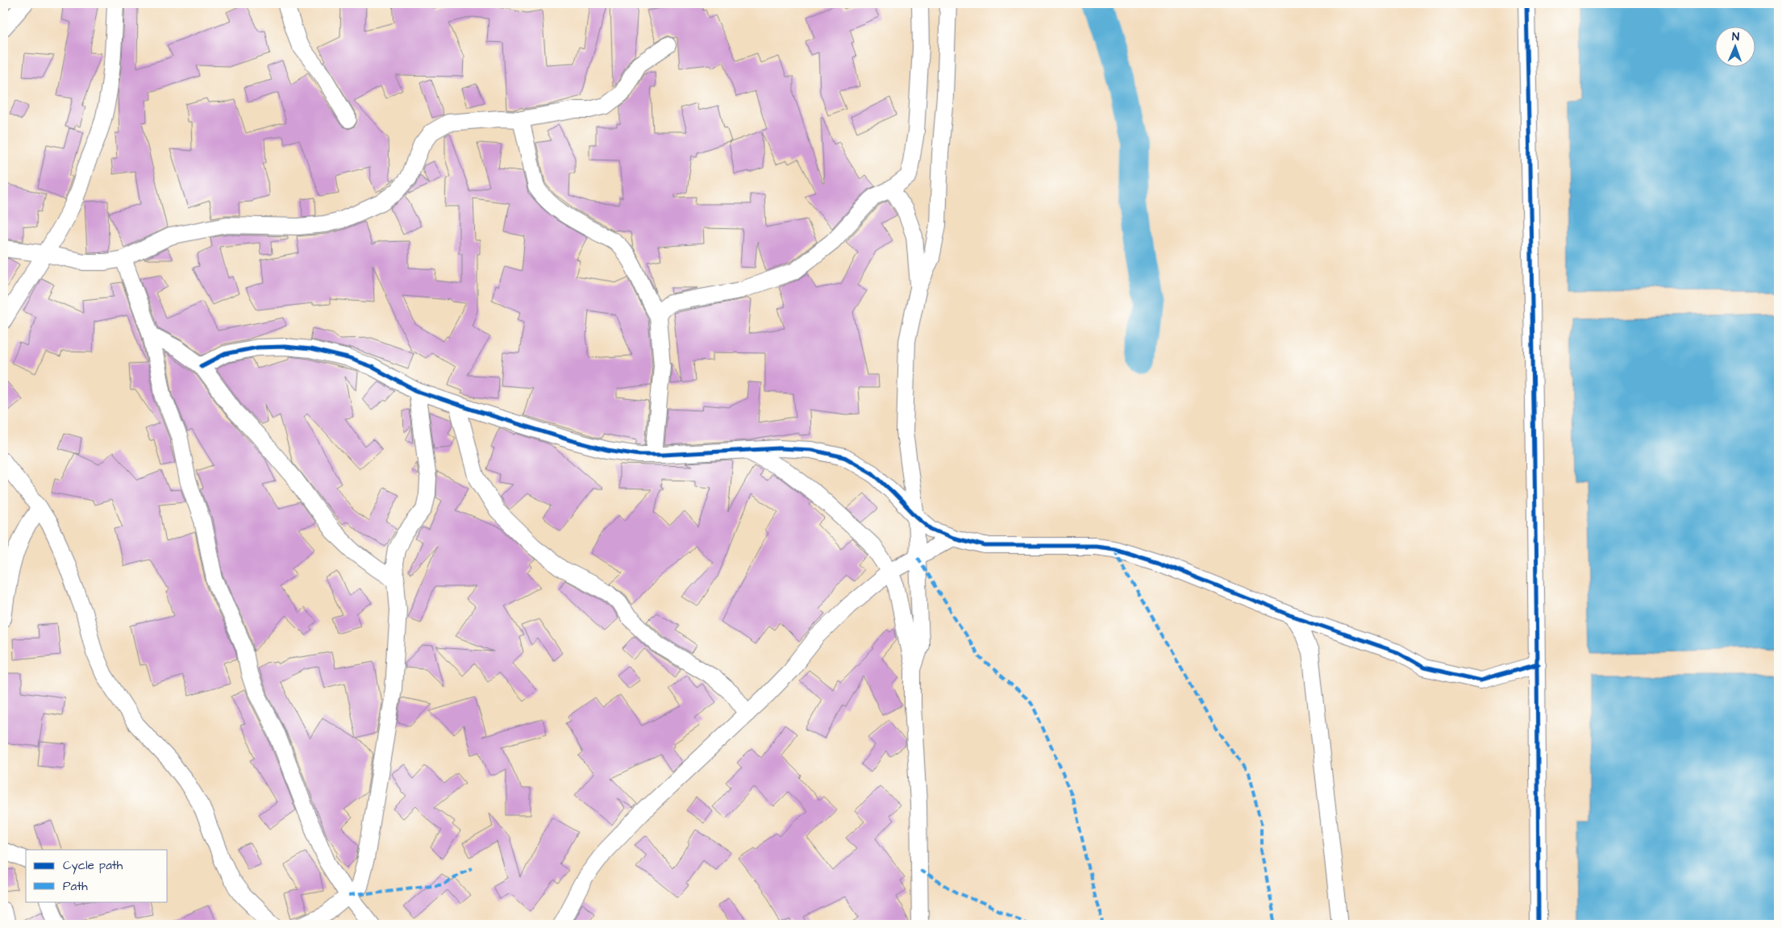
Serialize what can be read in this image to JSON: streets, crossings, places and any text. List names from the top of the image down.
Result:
{
  "legend": ["Cycle path", "Path"],
  "north": "top"
}
